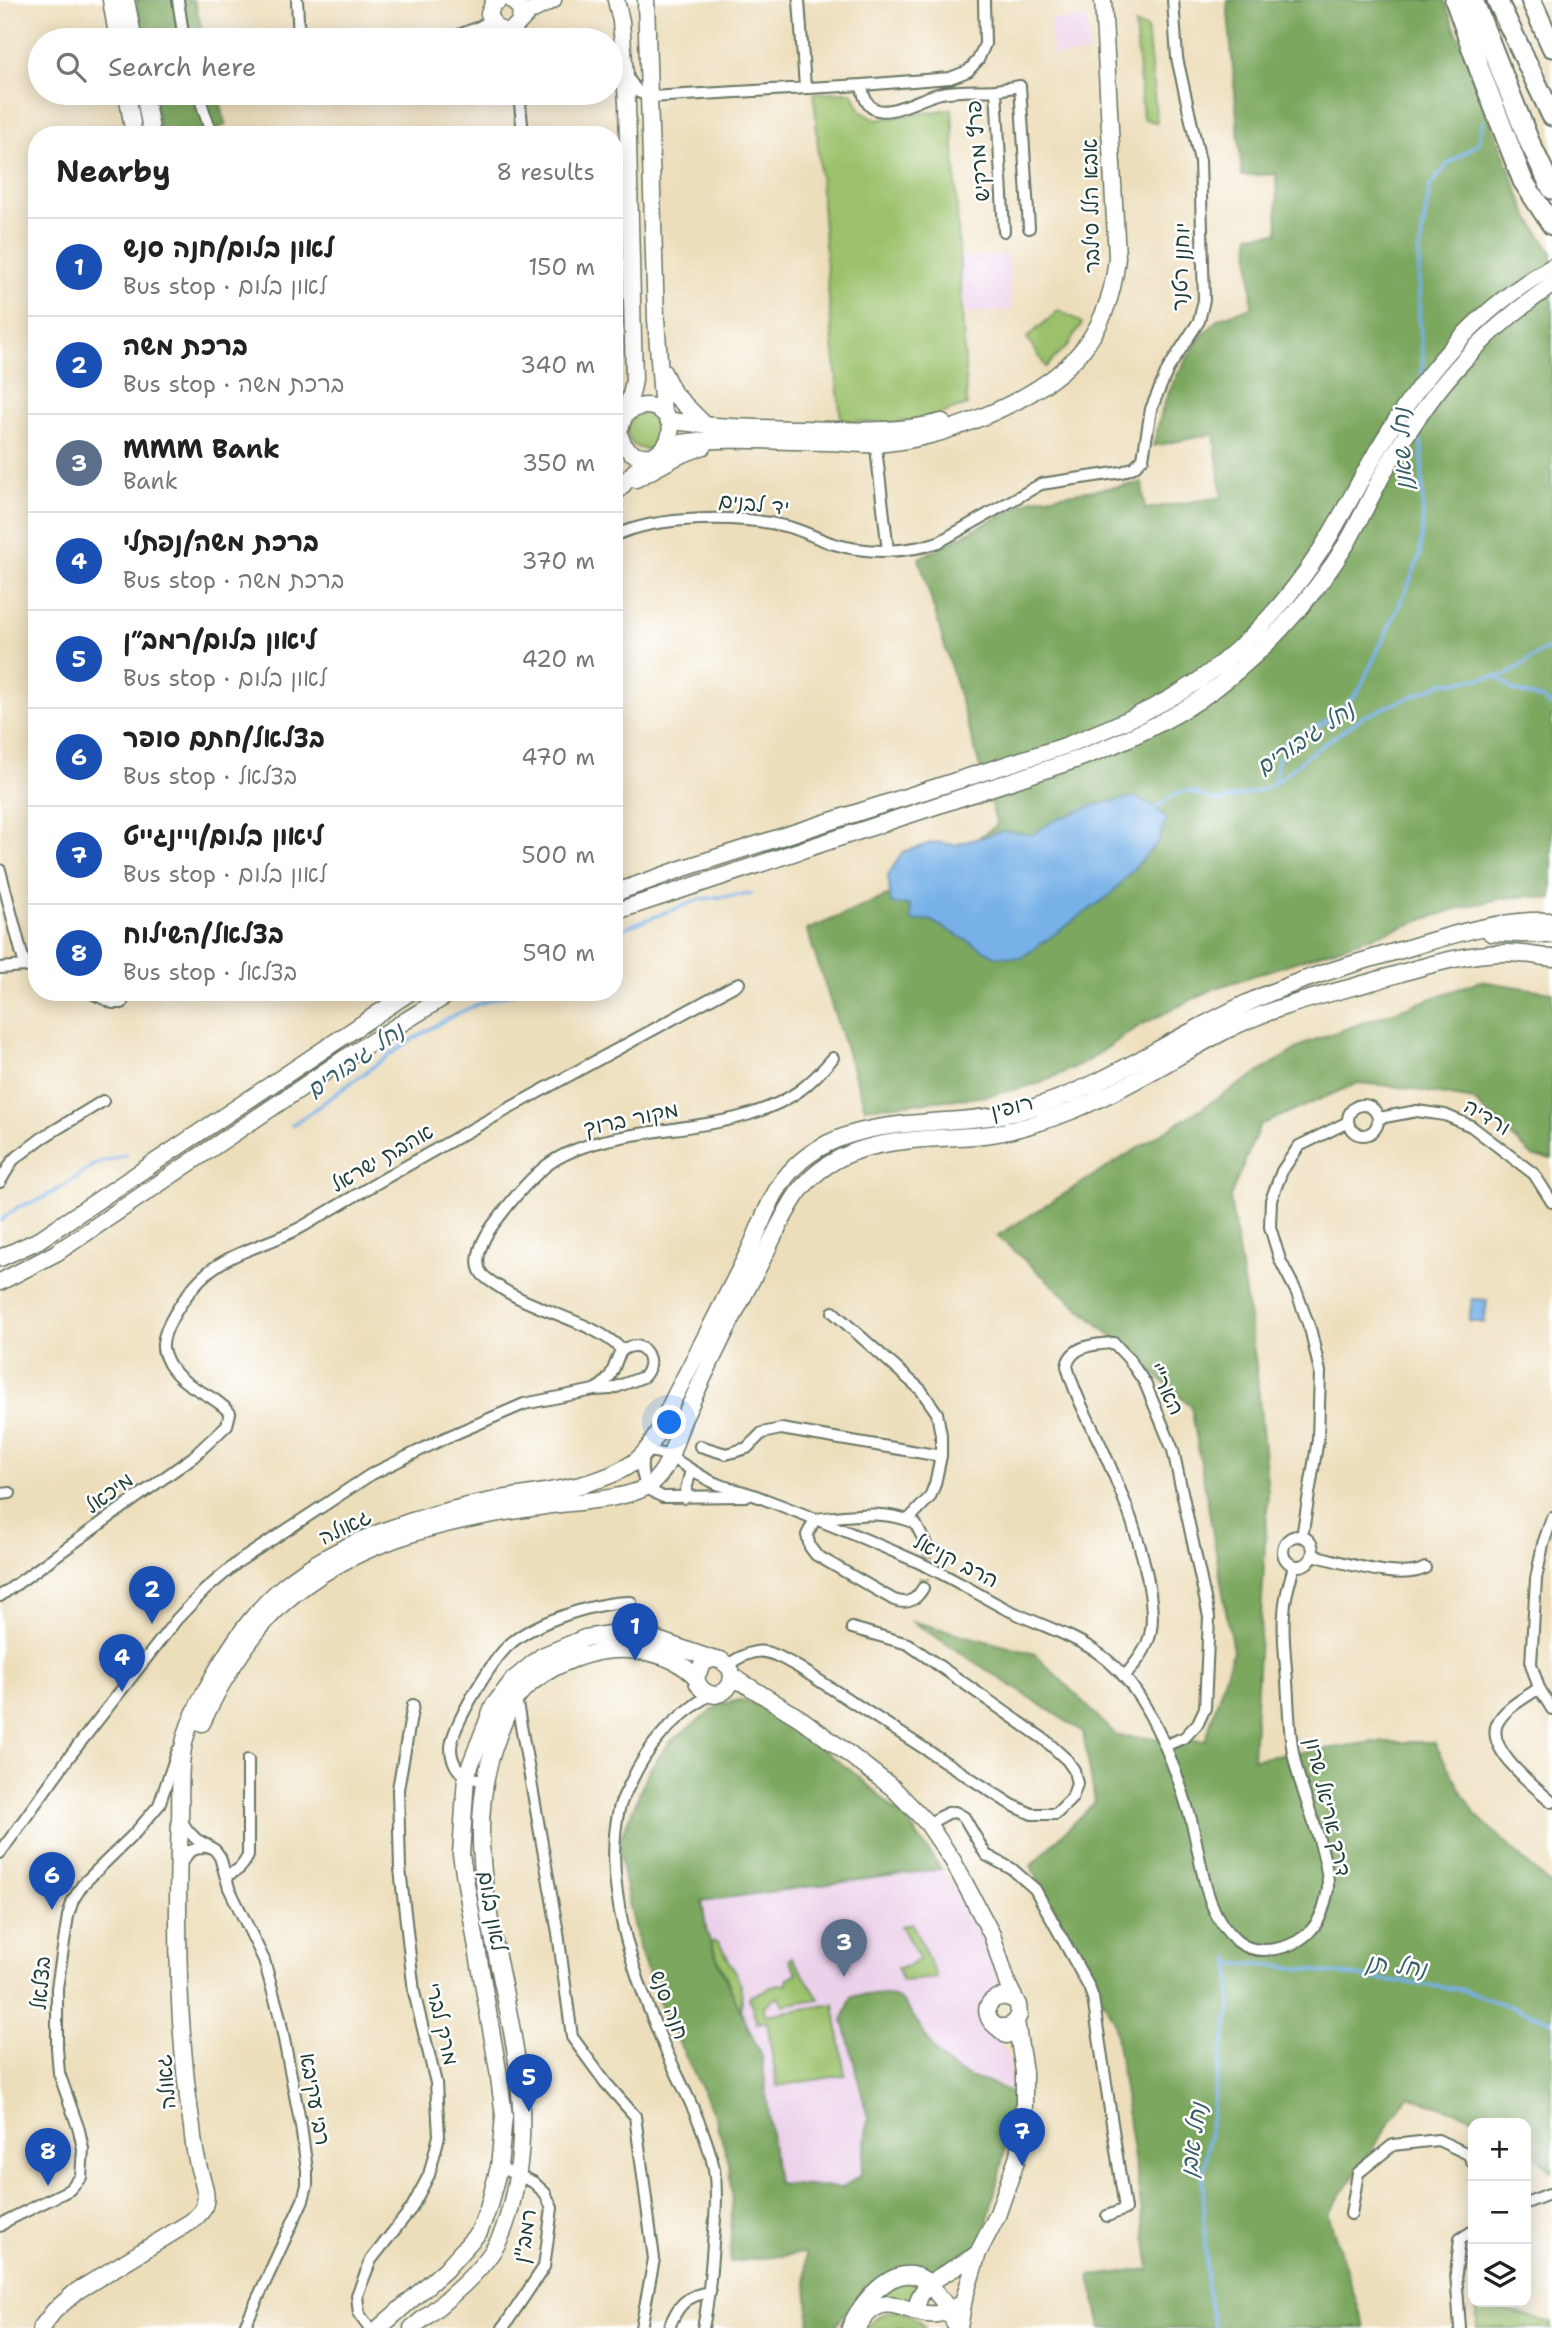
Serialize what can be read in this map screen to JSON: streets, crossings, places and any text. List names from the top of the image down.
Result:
{
  "streets": {
    "street": [
      "פרץ מרקיש",
      "אבא הלל סילבר",
      "יוחנן רטנר",
      "יד לבנים",
      "רופין",
      "ורדיה",
      "מקור ברוך",
      "אהבת ישראל",
      "האר\"י",
      "מיכאל",
      "גאולה",
      "הרב קניאל",
      "דרך אריאל שרון",
      "לאון בלום",
      "בצלאל",
      "חנה סנש",
      "מרק לברי",
      "רבי עקיבא",
      "רמב\"ן"
    ]
  },
  "crossings": [
    ["יוחנן רטנר", "יד לבנים"],
    ["רופין", "גאולה"],
    ["רופין", "הרב קניאל"],
    ["אהבת ישראל", "מיכאל"],
    ["האר\"י", "הרב קניאל"],
    ["האר\"י", "דרך אריאל שרון"],
    ["גאולה", "הרב קניאל"],
    ["גאולה", "בצלאל"],
    ["גאולה", "רבי עקיבא"],
    ["לאון בלום", "חנה סנש"],
    ["לאון בלום", "רמב\"ן"]
  ],
  "water": [
    "נחל שאנן",
    "נחל גיבורים",
    "נחל תן",
    "נחל אבן"
  ],
  "page": {
    "search": "Search here",
    "heading": ["Nearby", "8 results"],
    "list": [
      {
        "mark": "1",
        "name": "לאון בלום/חנה סנש",
        "note": "Bus stop · לאון בלום",
        "value": "150 m"
      },
      {
        "mark": "2",
        "name": "ברכת משה",
        "note": "Bus stop · ברכת משה",
        "value": "340 m"
      },
      {
        "mark": "3",
        "name": "MMM Bank",
        "note": "Bank",
        "value": "350 m"
      },
      {
        "mark": "4",
        "name": "ברכת משה/נפתלי",
        "note": "Bus stop · ברכת משה",
        "value": "370 m"
      },
      {
        "mark": "5",
        "name": "ליאון בלום/רמב״ן",
        "note": "Bus stop · לאון בלום",
        "value": "420 m"
      },
      {
        "mark": "6",
        "name": "בצלאל/חתם סופר",
        "note": "Bus stop · בצלאל",
        "value": "470 m"
      },
      {
        "mark": "7",
        "name": "ליאון בלום/ויינגייט",
        "note": "Bus stop · לאון בלום",
        "value": "500 m"
      },
      {
        "mark": "8",
        "name": "בצלאל/השילוח",
        "note": "Bus stop · בצלאל",
        "value": "590 m"
      }
    ],
    "pins": [
      "2",
      "1",
      "4",
      "6",
      "3",
      "5",
      "7",
      "8"
    ],
    "map_buttons": ["+", "−"]
  }
}
